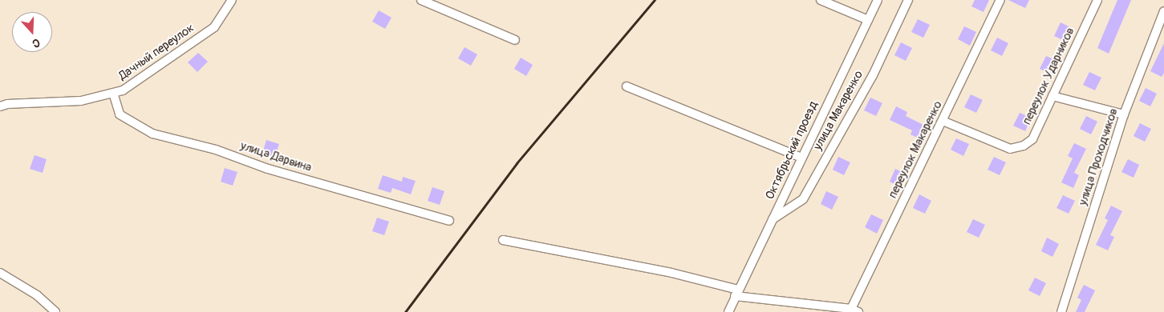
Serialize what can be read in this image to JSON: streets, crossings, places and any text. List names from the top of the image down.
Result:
{
  "streets": {
    "street": [
      "Дачный переулок",
      "переулок Ударников",
      "улица Макаренко",
      "переулок Макаренко",
      "Октябрьский проезд",
      "улица Дарвина",
      "улица Проходчиков"
    ]
  },
  "crossings": [
    ["Дачный переулок", "улица Дарвина"],
    ["переулок Ударников", "переулок Макаренко"],
    ["улица Макаренко", "Октябрьский проезд"]
  ],
  "north": "bottom"
}
